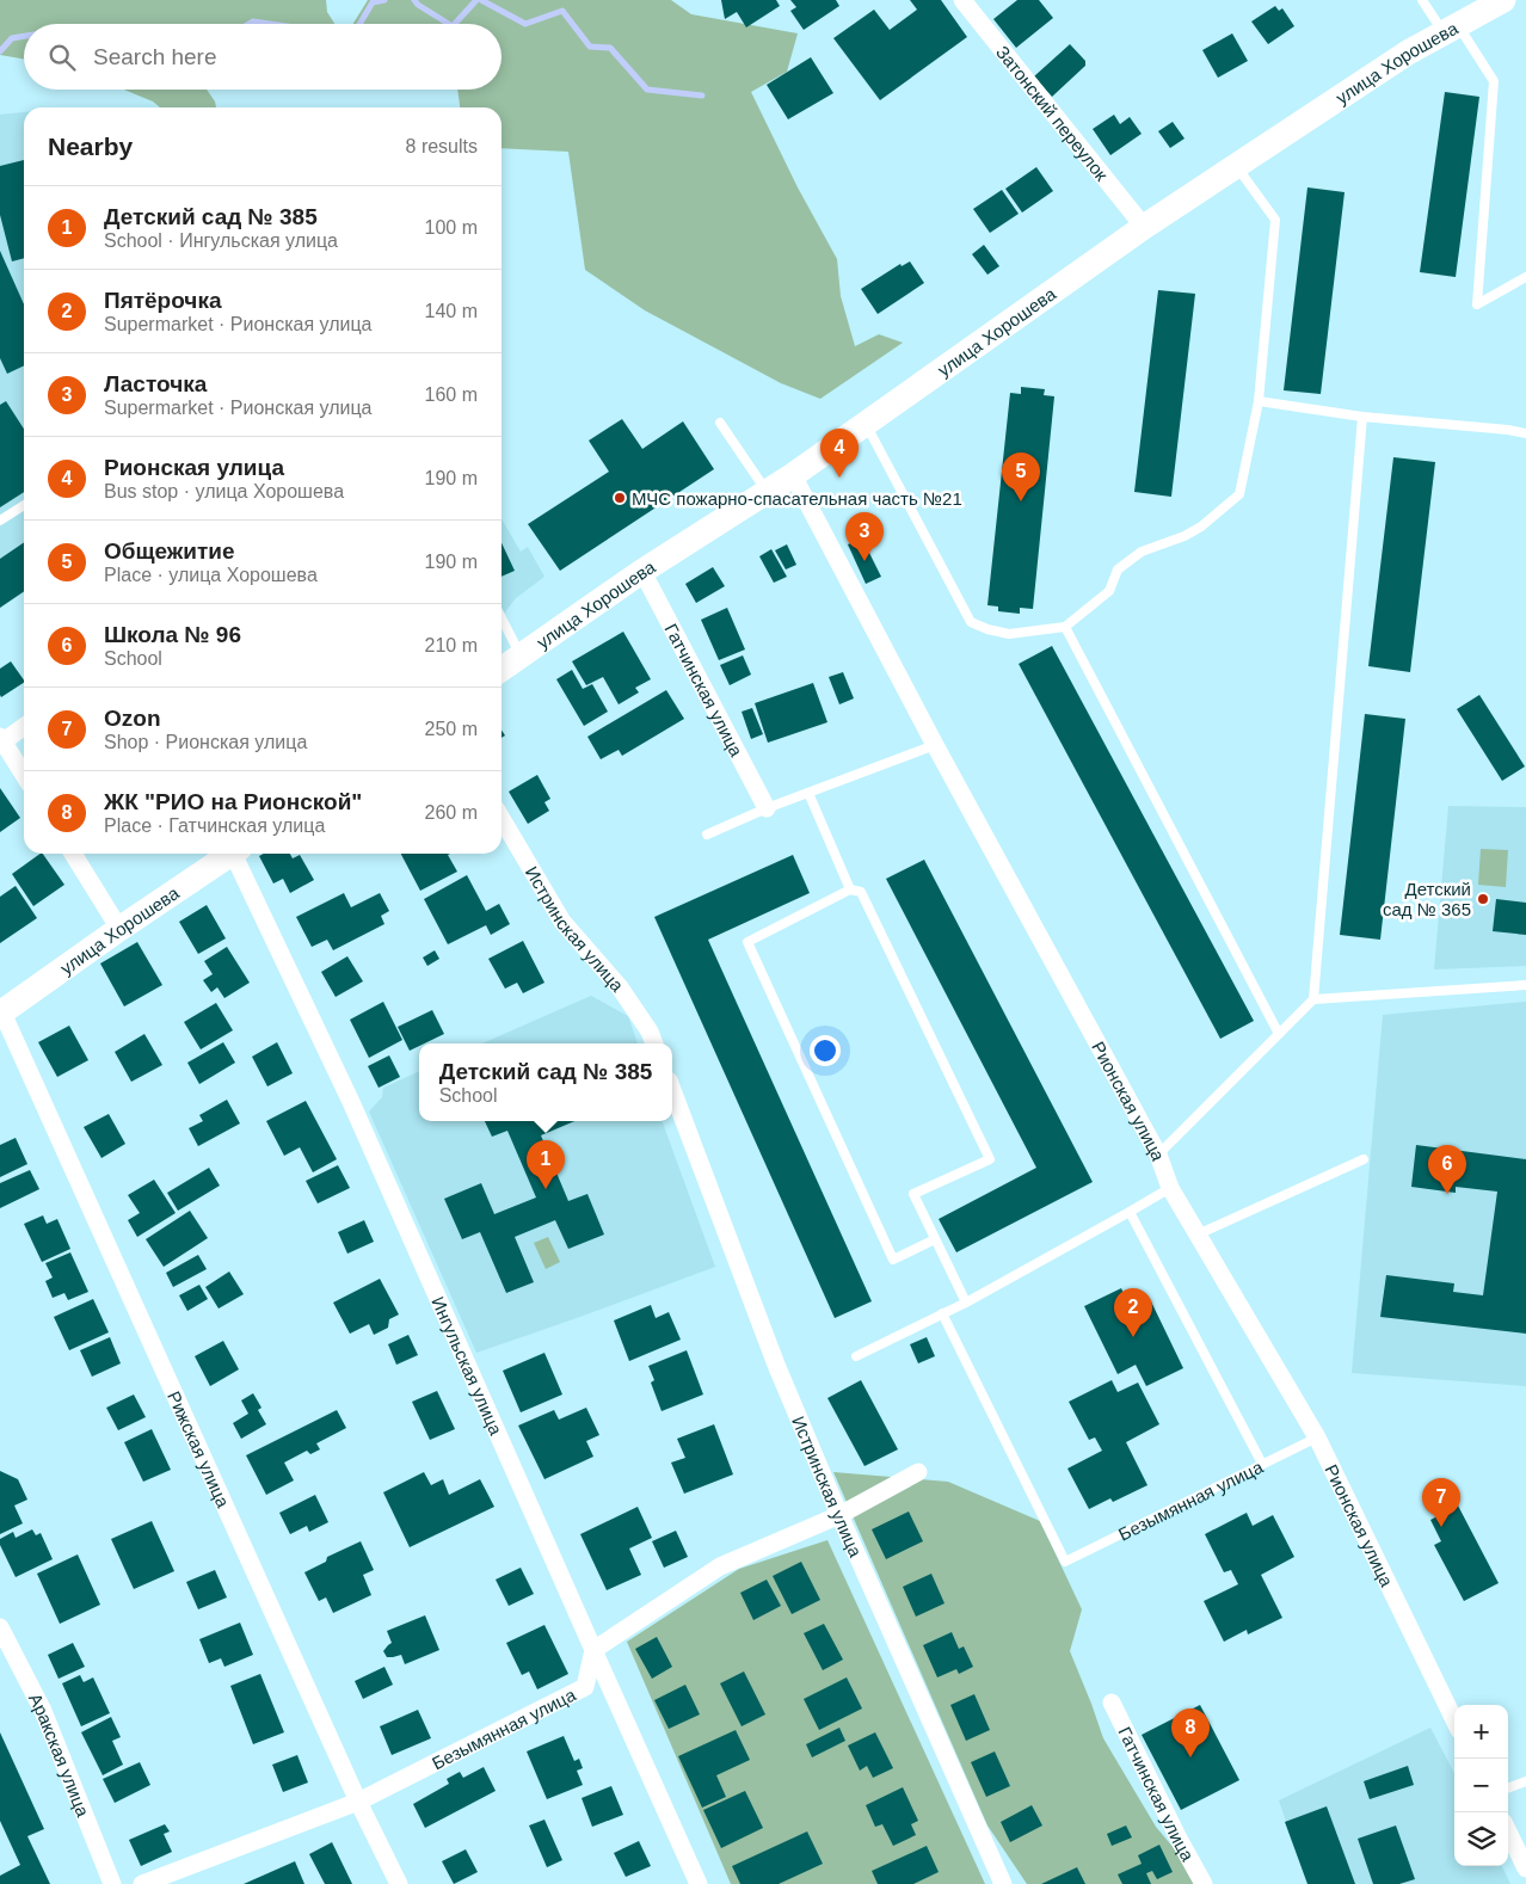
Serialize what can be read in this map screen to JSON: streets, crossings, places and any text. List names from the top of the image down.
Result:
{
  "streets": {
    "main road": ["улица Хорошева"],
    "street": [
      "Затонский переулок",
      "Гатчинская улица",
      "Истринская улица",
      "Рионская улица",
      "Ингульская улица",
      "Рижская улица",
      "Безымянная улица",
      "Аракская улица"
    ]
  },
  "crossings": [
    ["улица Хорошева", "Затонский переулок"],
    ["улица Хорошева", "Гатчинская улица"],
    ["улица Хорошева", "Рионская улица"],
    ["улица Хорошева", "Рижская улица"],
    ["Рионская улица", "Безымянная улица"],
    ["Ингульская улица", "Безымянная улица"],
    ["Рижская улица", "Безымянная улица"]
  ],
  "places": ["МЧС пожарно-спасательная часть №21", "Детский сад № 365"],
  "page": {
    "search": "Search here",
    "heading": ["Nearby", "8 results"],
    "list": [
      {
        "mark": "1",
        "name": "Детский сад № 385",
        "note": "School · Ингульская улица",
        "value": "100 m"
      },
      {
        "mark": "2",
        "name": "Пятёрочка",
        "note": "Supermarket · Рионская улица",
        "value": "140 m"
      },
      {
        "mark": "3",
        "name": "Ласточка",
        "note": "Supermarket · Рионская улица",
        "value": "160 m"
      },
      {
        "mark": "4",
        "name": "Рионская улица",
        "note": "Bus stop · улица Хорошева",
        "value": "190 m"
      },
      {
        "mark": "5",
        "name": "Общежитие",
        "note": "Place · улица Хорошева",
        "value": "190 m"
      },
      {
        "mark": "6",
        "name": "Школа № 96",
        "note": "School",
        "value": "210 m"
      },
      {
        "mark": "7",
        "name": "Ozon",
        "note": "Shop · Рионская улица",
        "value": "250 m"
      },
      {
        "mark": "8",
        "name": "ЖК \"РИО на Рионской\"",
        "note": "Place · Гатчинская улица",
        "value": "260 m"
      }
    ],
    "pins": [
      "4",
      "5",
      "3",
      "1",
      "6",
      "2",
      "7",
      "8"
    ],
    "popup": ["Детский сад № 385", "School"],
    "map_buttons": ["+", "−"]
  }
}
